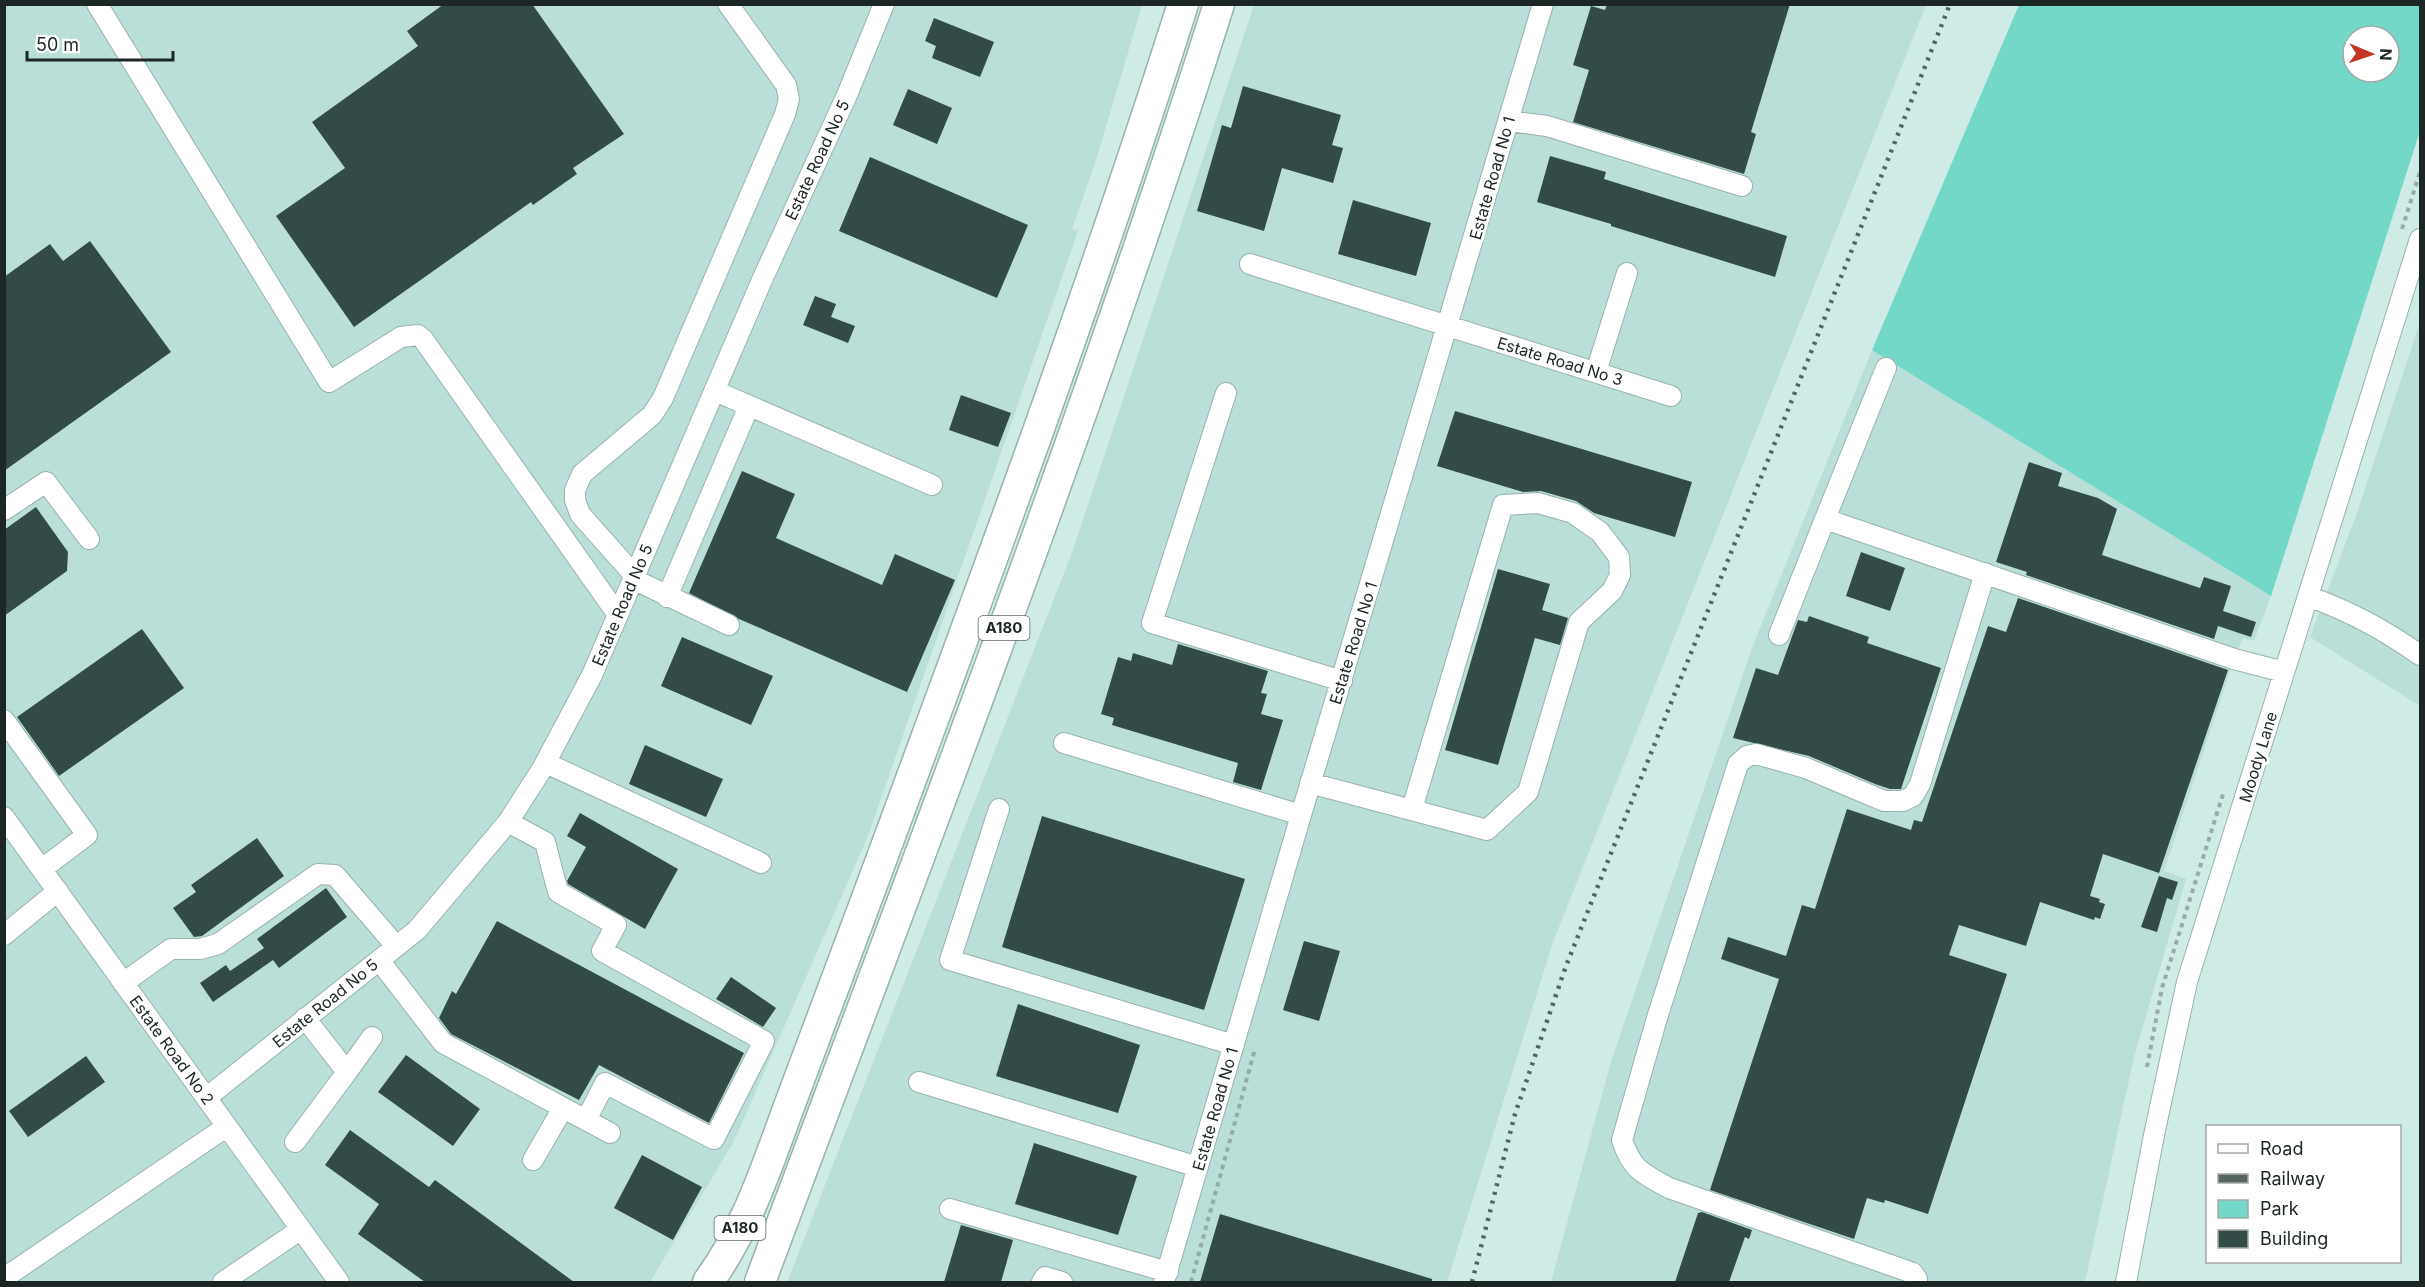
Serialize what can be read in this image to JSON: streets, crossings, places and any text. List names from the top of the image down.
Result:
{
  "streets": {
    "highway": ["A180"],
    "street": [
      "Estate Road No 5",
      "Estate Road No 1",
      "Estate Road No 3",
      "Moody Lane",
      "Estate Road No 2"
    ]
  },
  "crossings": [
    ["Estate Road No 5", "Estate Road No 2"],
    ["Estate Road No 1", "Estate Road No 3"]
  ],
  "legend": [
    "Road",
    "Railway",
    "Park",
    "Building"
  ],
  "scale_bar": "50 m",
  "north": "right"
}
